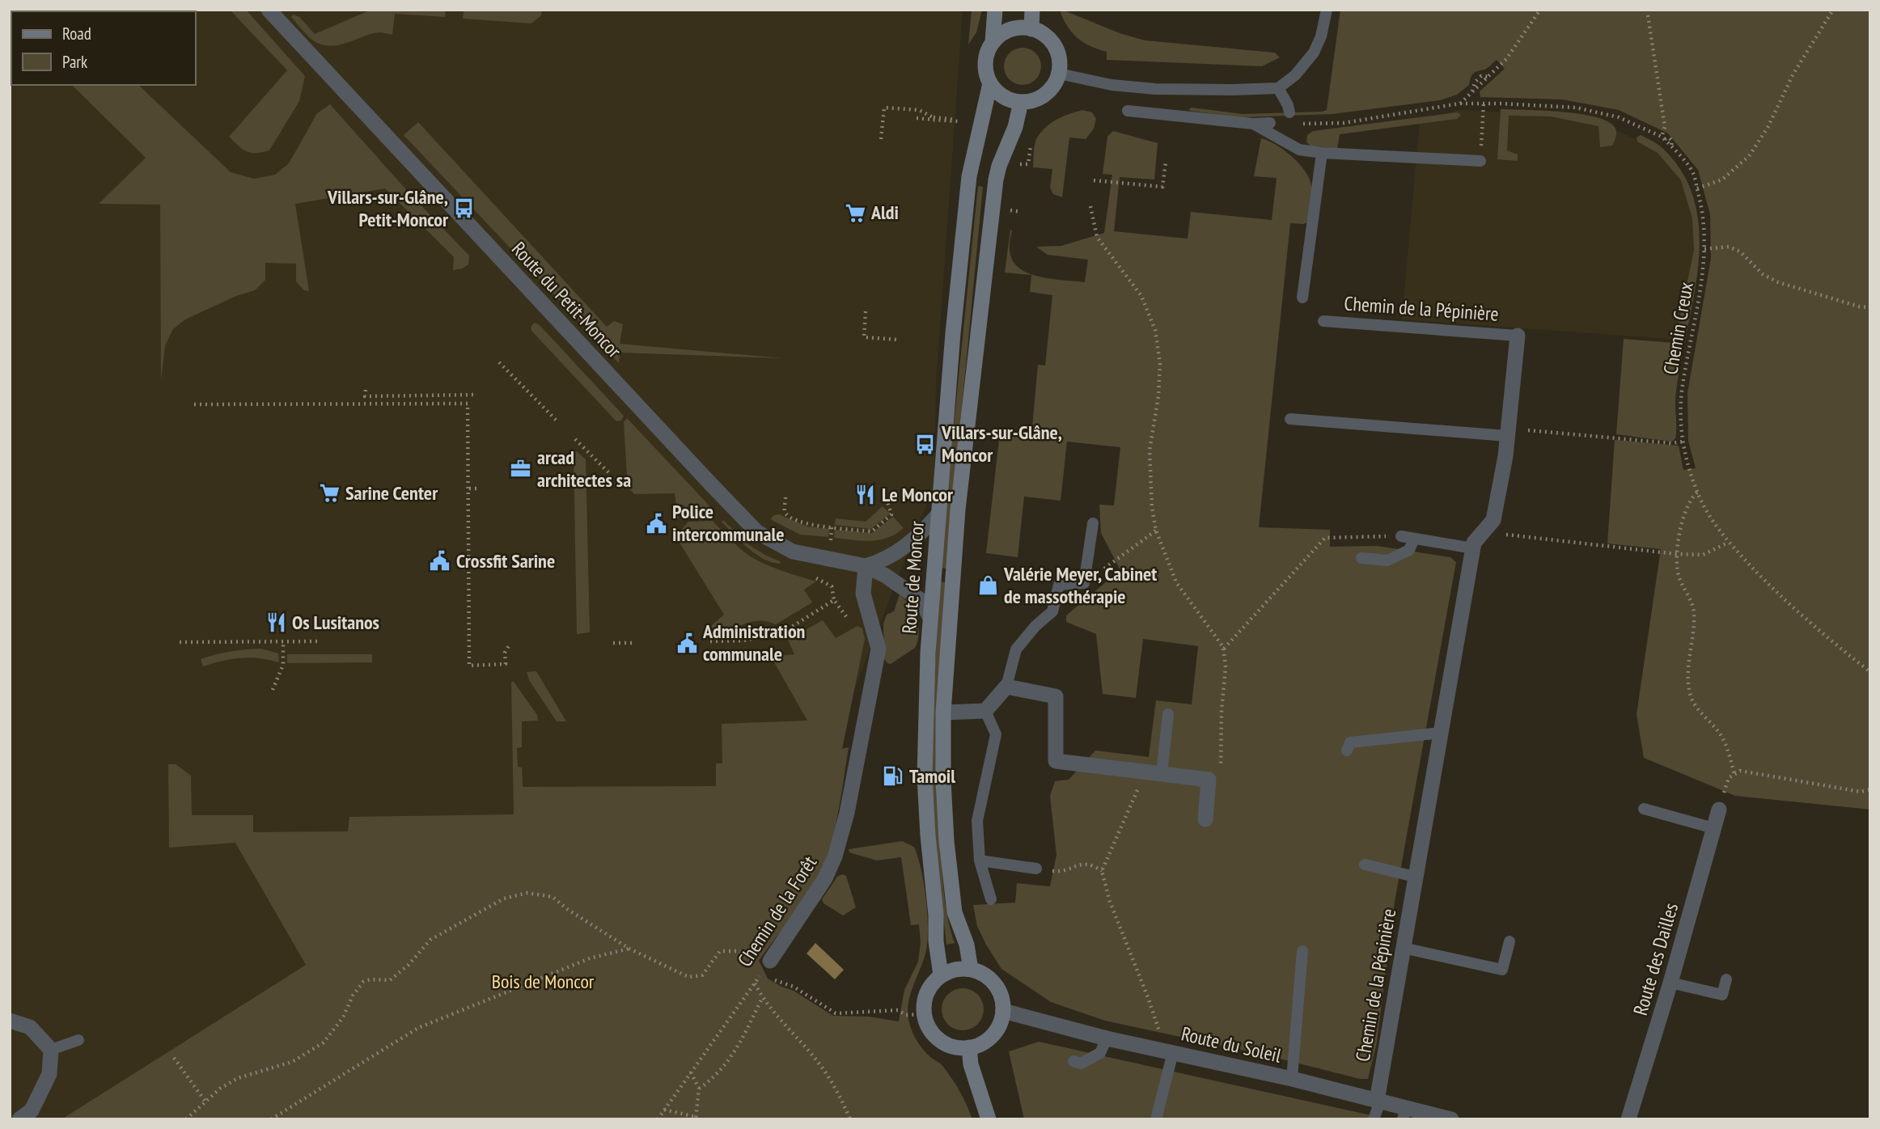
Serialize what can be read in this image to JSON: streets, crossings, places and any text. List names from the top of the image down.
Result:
{
  "streets": {
    "main road": ["Route de Moncor"],
    "street": [
      "Route du Petit-Moncor",
      "Chemin de la Pépinière",
      "Chemin de la Forêt",
      "Route des Dailles",
      "Route du Soleil"
    ],
    "path": ["Chemin Creux"]
  },
  "crossings": [
    ["Route du Petit-Moncor", "Route de Moncor"],
    ["Route du Petit-Moncor", "Chemin de la Forêt"],
    ["Chemin de la Pépinière", "Route du Soleil"],
    ["Route de Moncor", "Route du Soleil"]
  ],
  "parks": ["Bois de Moncor"],
  "places": {
    "bus stop": ["Villars-sur-Glâne, Petit-Moncor", "Villars-sur-Glâne, Moncor"],
    "supermarket": ["Aldi", "Sarine Center"],
    "office": ["arcad architectes sa"],
    "restaurant": ["Le Moncor", "Os Lusitanos"],
    "public building": ["Police intercommunale", "Crossfit Sarine", "Administration communale"],
    "shop": ["Valérie Meyer, Cabinet de massothérapie"],
    "fuel station": ["Tamoil"]
  },
  "legend": ["Road", "Park"]
}
